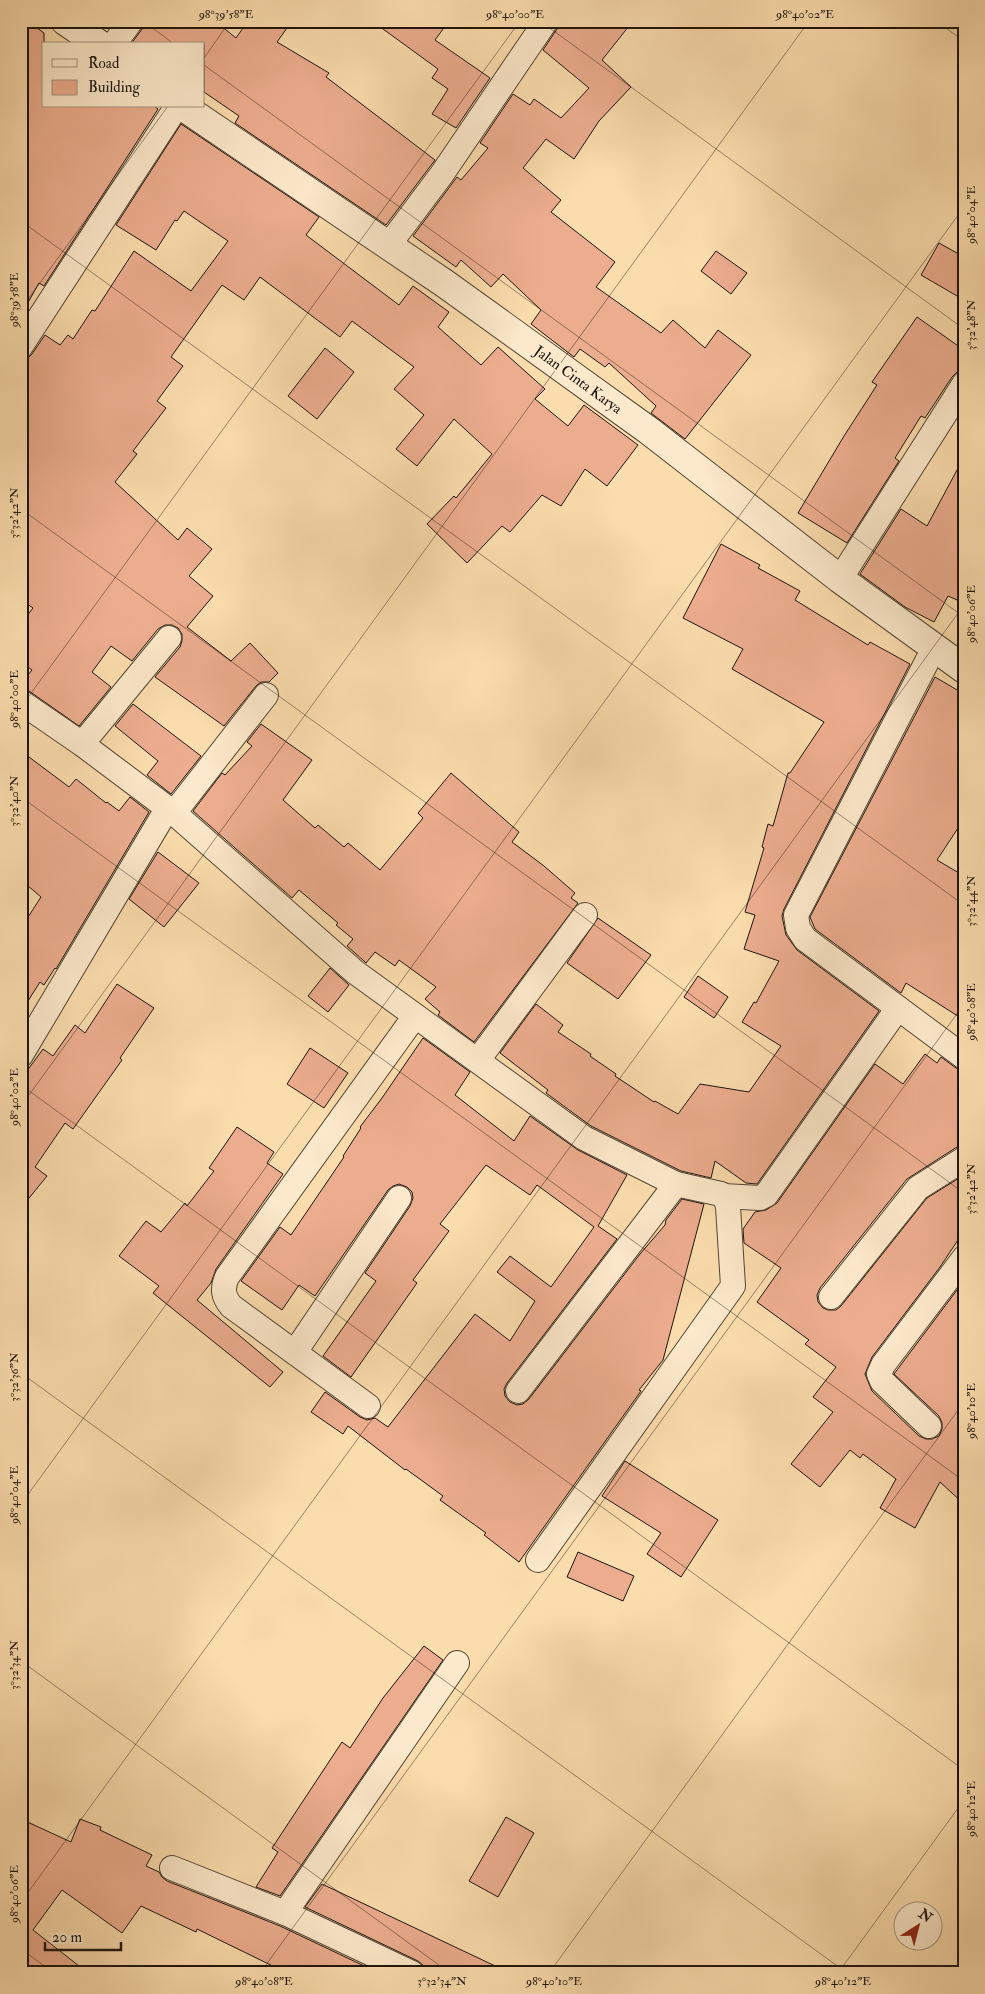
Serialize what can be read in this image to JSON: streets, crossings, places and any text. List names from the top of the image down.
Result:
{
  "streets": {
    "street": ["Jalan Cinta Karya"]
  },
  "legend": ["Road", "Building"],
  "scale_bar": "20 m",
  "north": "top right",
  "coordinates": [
    "98°39'58\"E",
    "98°40'00\"E",
    "98°40'02\"E",
    "98°40'04\"E",
    "3°32'48\"N",
    "3°32'42\"N",
    "98°40'06\"E",
    "3°32'40\"N",
    "3°32'44\"N",
    "98°40'08\"E",
    "3°32'36\"N",
    "98°40'10\"E",
    "3°32'34\"N",
    "98°40'12\"E"
  ]
}
